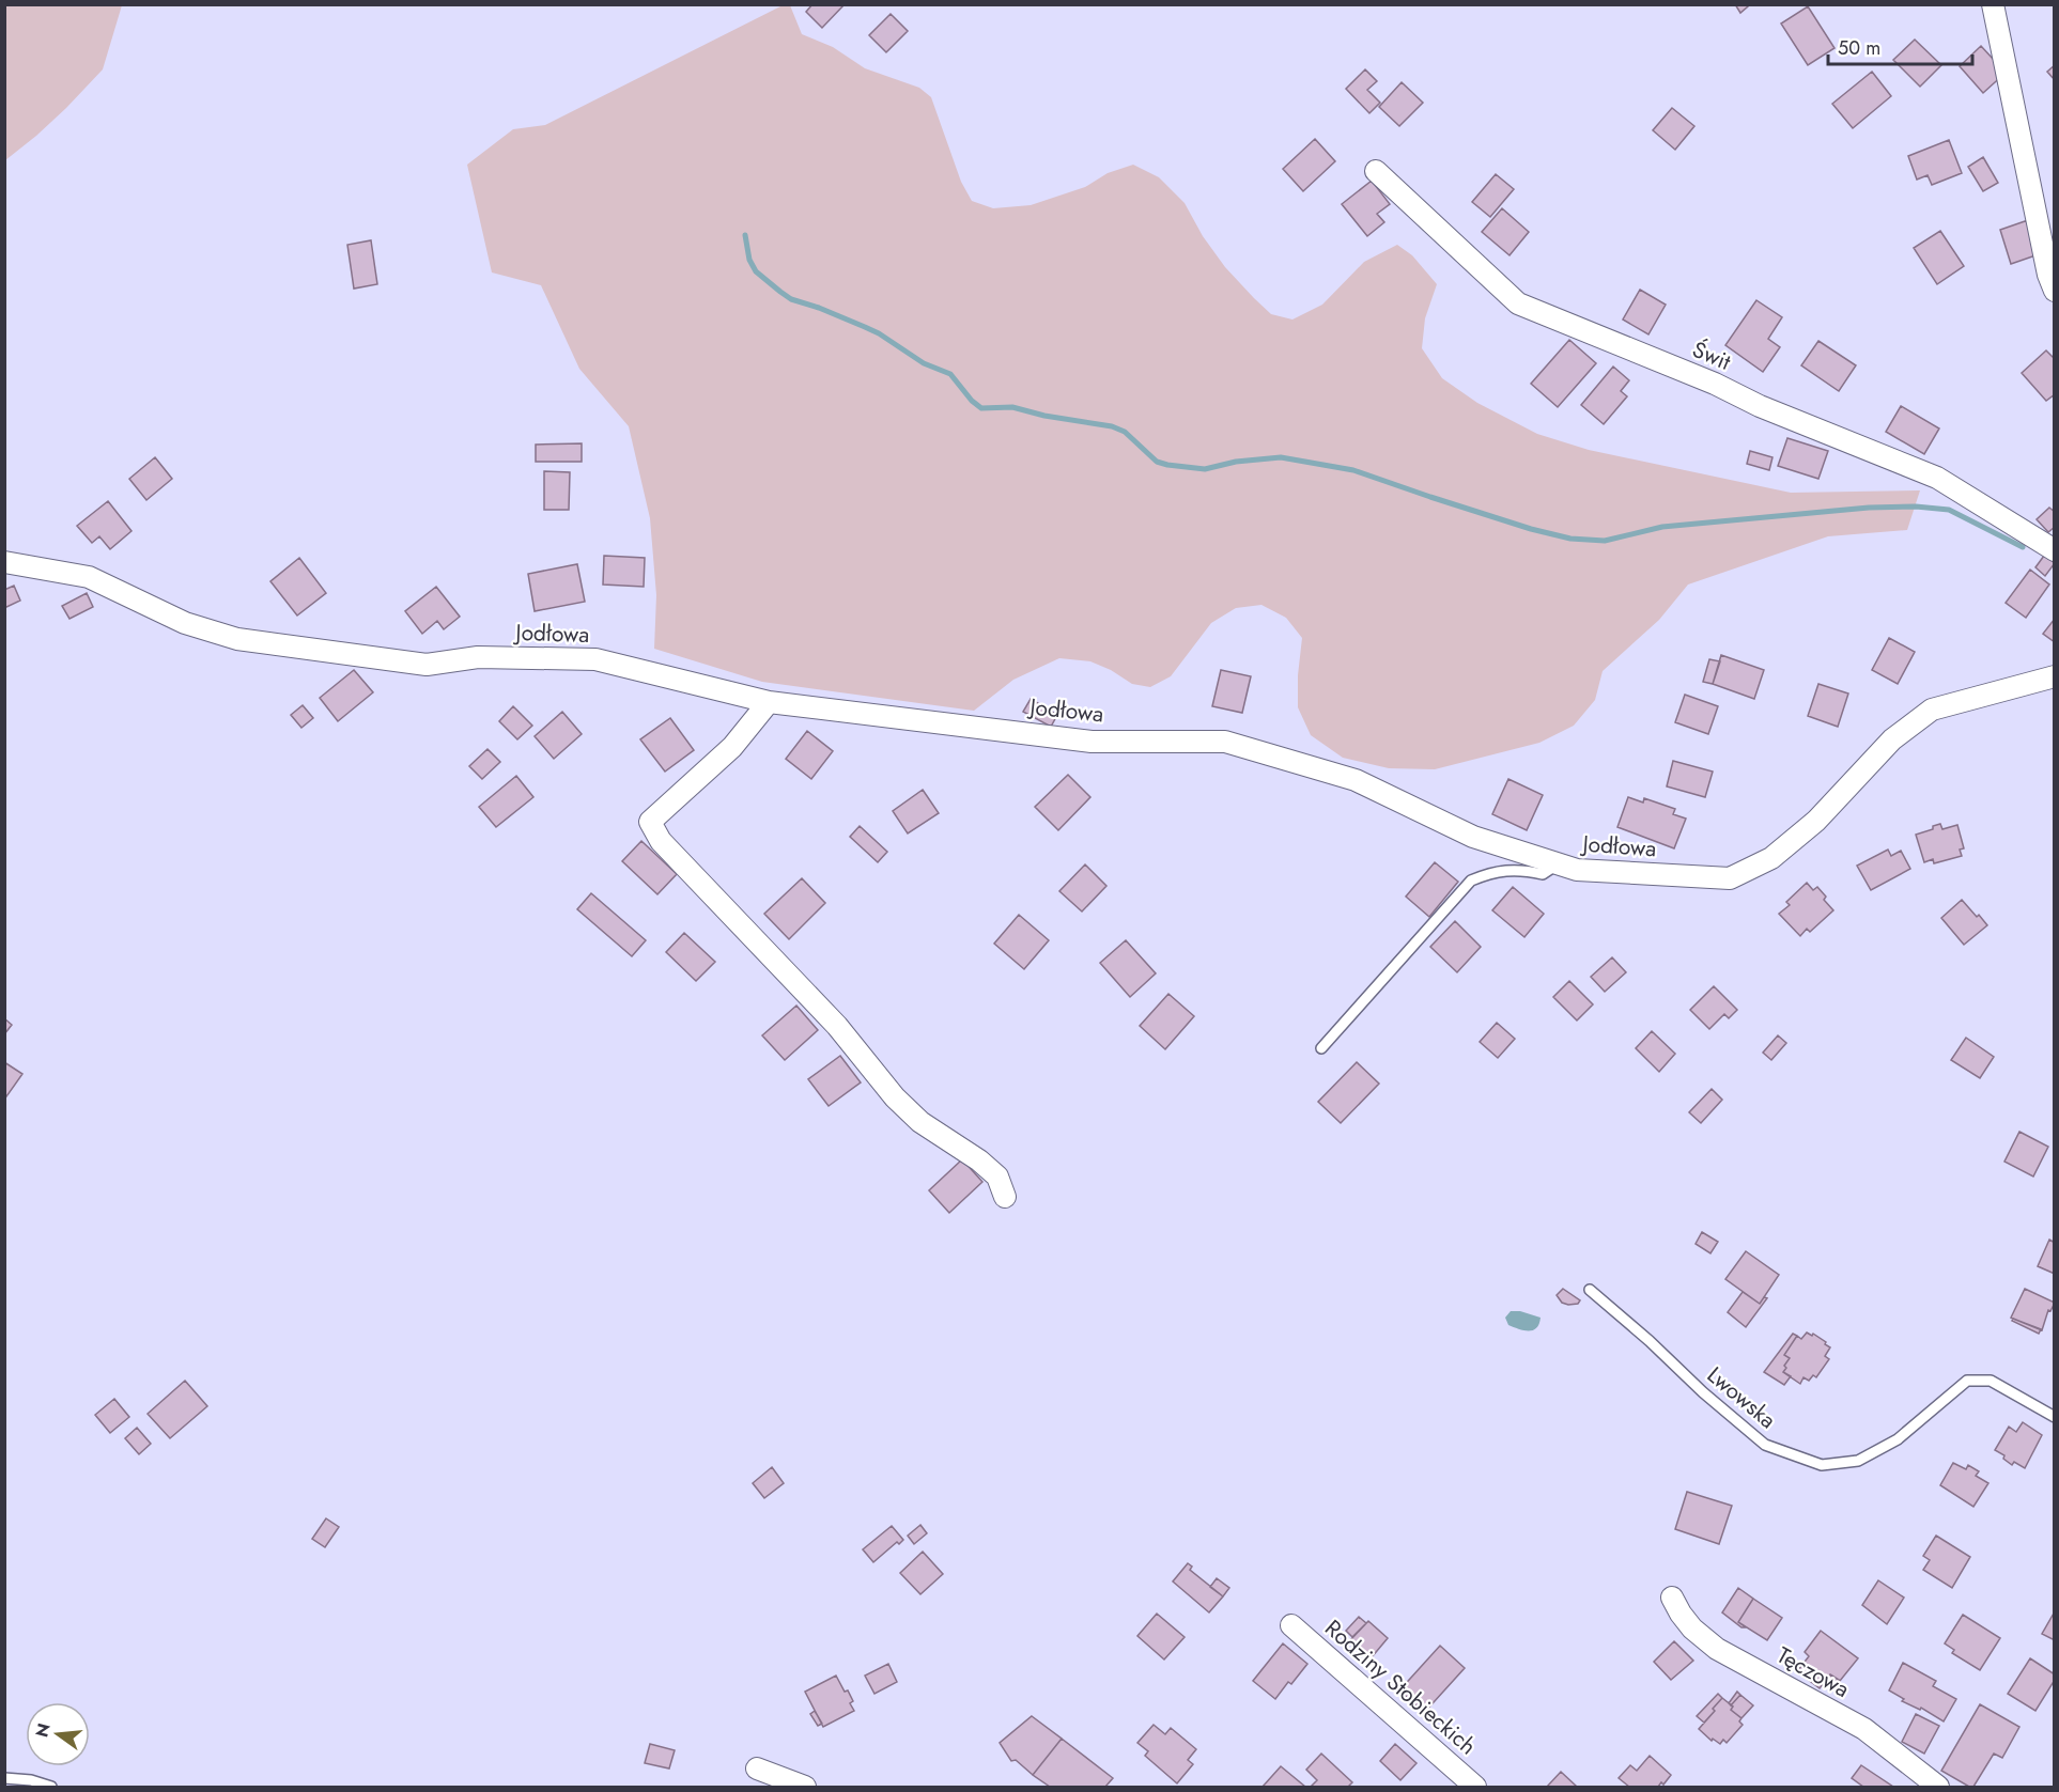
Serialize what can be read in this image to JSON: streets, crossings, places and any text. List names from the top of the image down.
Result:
{
  "streets": {
    "street": [
      "Świt",
      "Jodłowa",
      "Tęczowa",
      "Rodziny Stobieckich"
    ],
    "lane": ["Lwowska"]
  },
  "scale_bar": "50 m",
  "north": "left"
}
